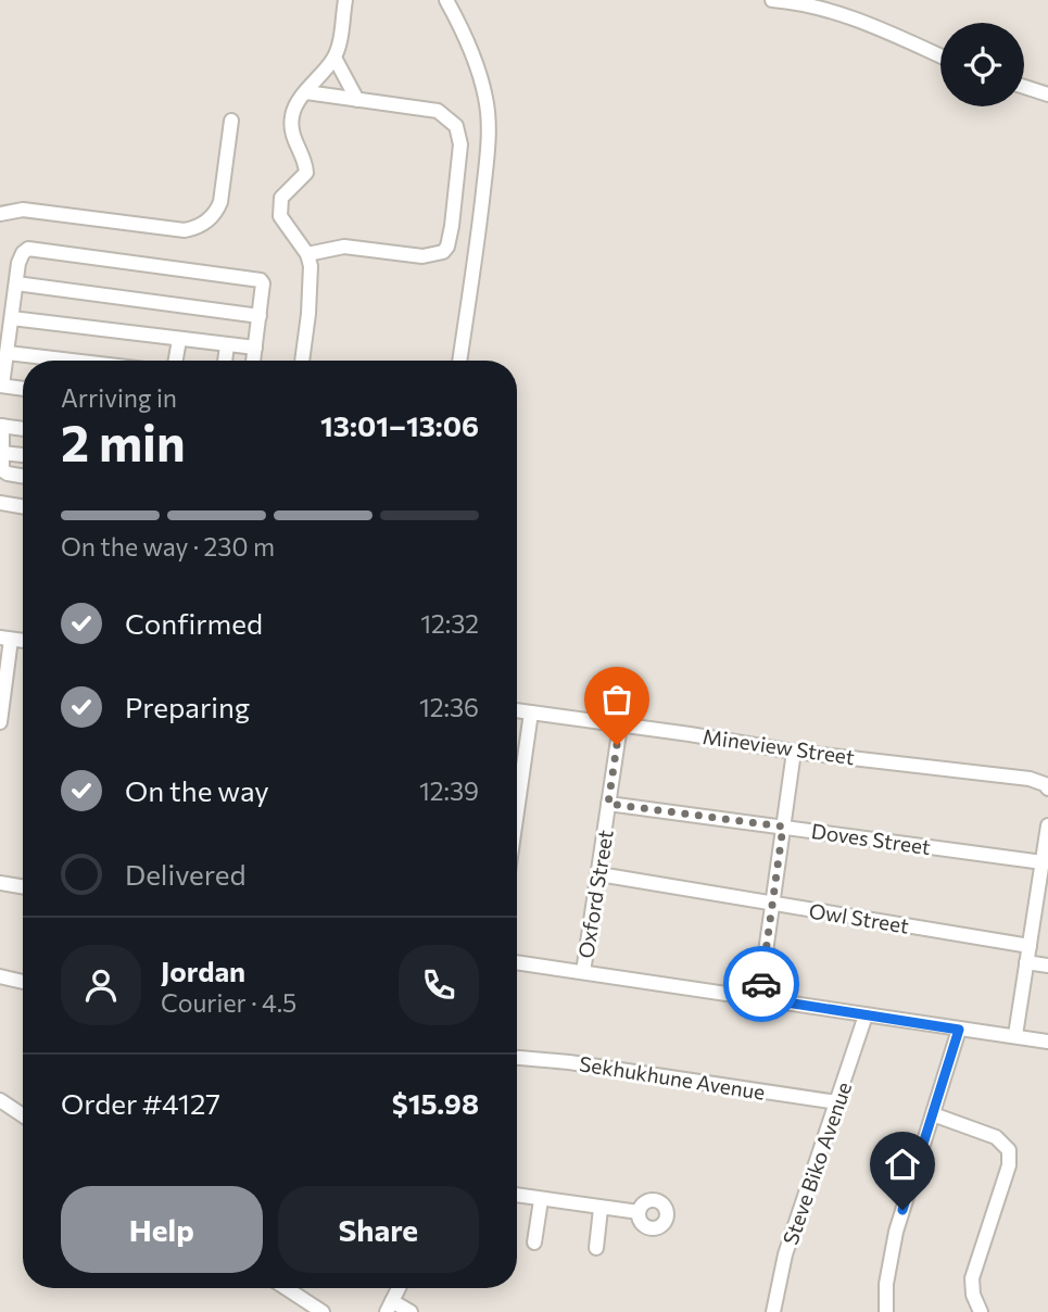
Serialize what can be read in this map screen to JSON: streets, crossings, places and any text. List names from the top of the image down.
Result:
{
  "streets": {
    "street": [
      "Mineview Street",
      "Doves Street",
      "Oxford Street",
      "Owl Street",
      "Sekhukhune Avenue",
      "Steve Biko Avenue"
    ]
  },
  "crossings": [
    ["Mineview Street", "Oxford Street"],
    ["Doves Street", "Oxford Street"],
    ["Oxford Street", "Owl Street"],
    ["Sekhukhune Avenue", "Steve Biko Avenue"]
  ],
  "page": {
    "heading": ["2 min", "Arriving in", "13:01–13:06"],
    "panel": [
      "Jordan",
      "Courier · 4.5",
      "Order #4127",
      "$15.98"
    ],
    "bar": "On the way · 230 m",
    "list": [
      ["Confirmed", "12:32"],
      ["Preparing", "12:36"],
      ["On the way", "12:39"],
      "Delivered"
    ],
    "buttons": ["Help", "Share"]
  }
}
